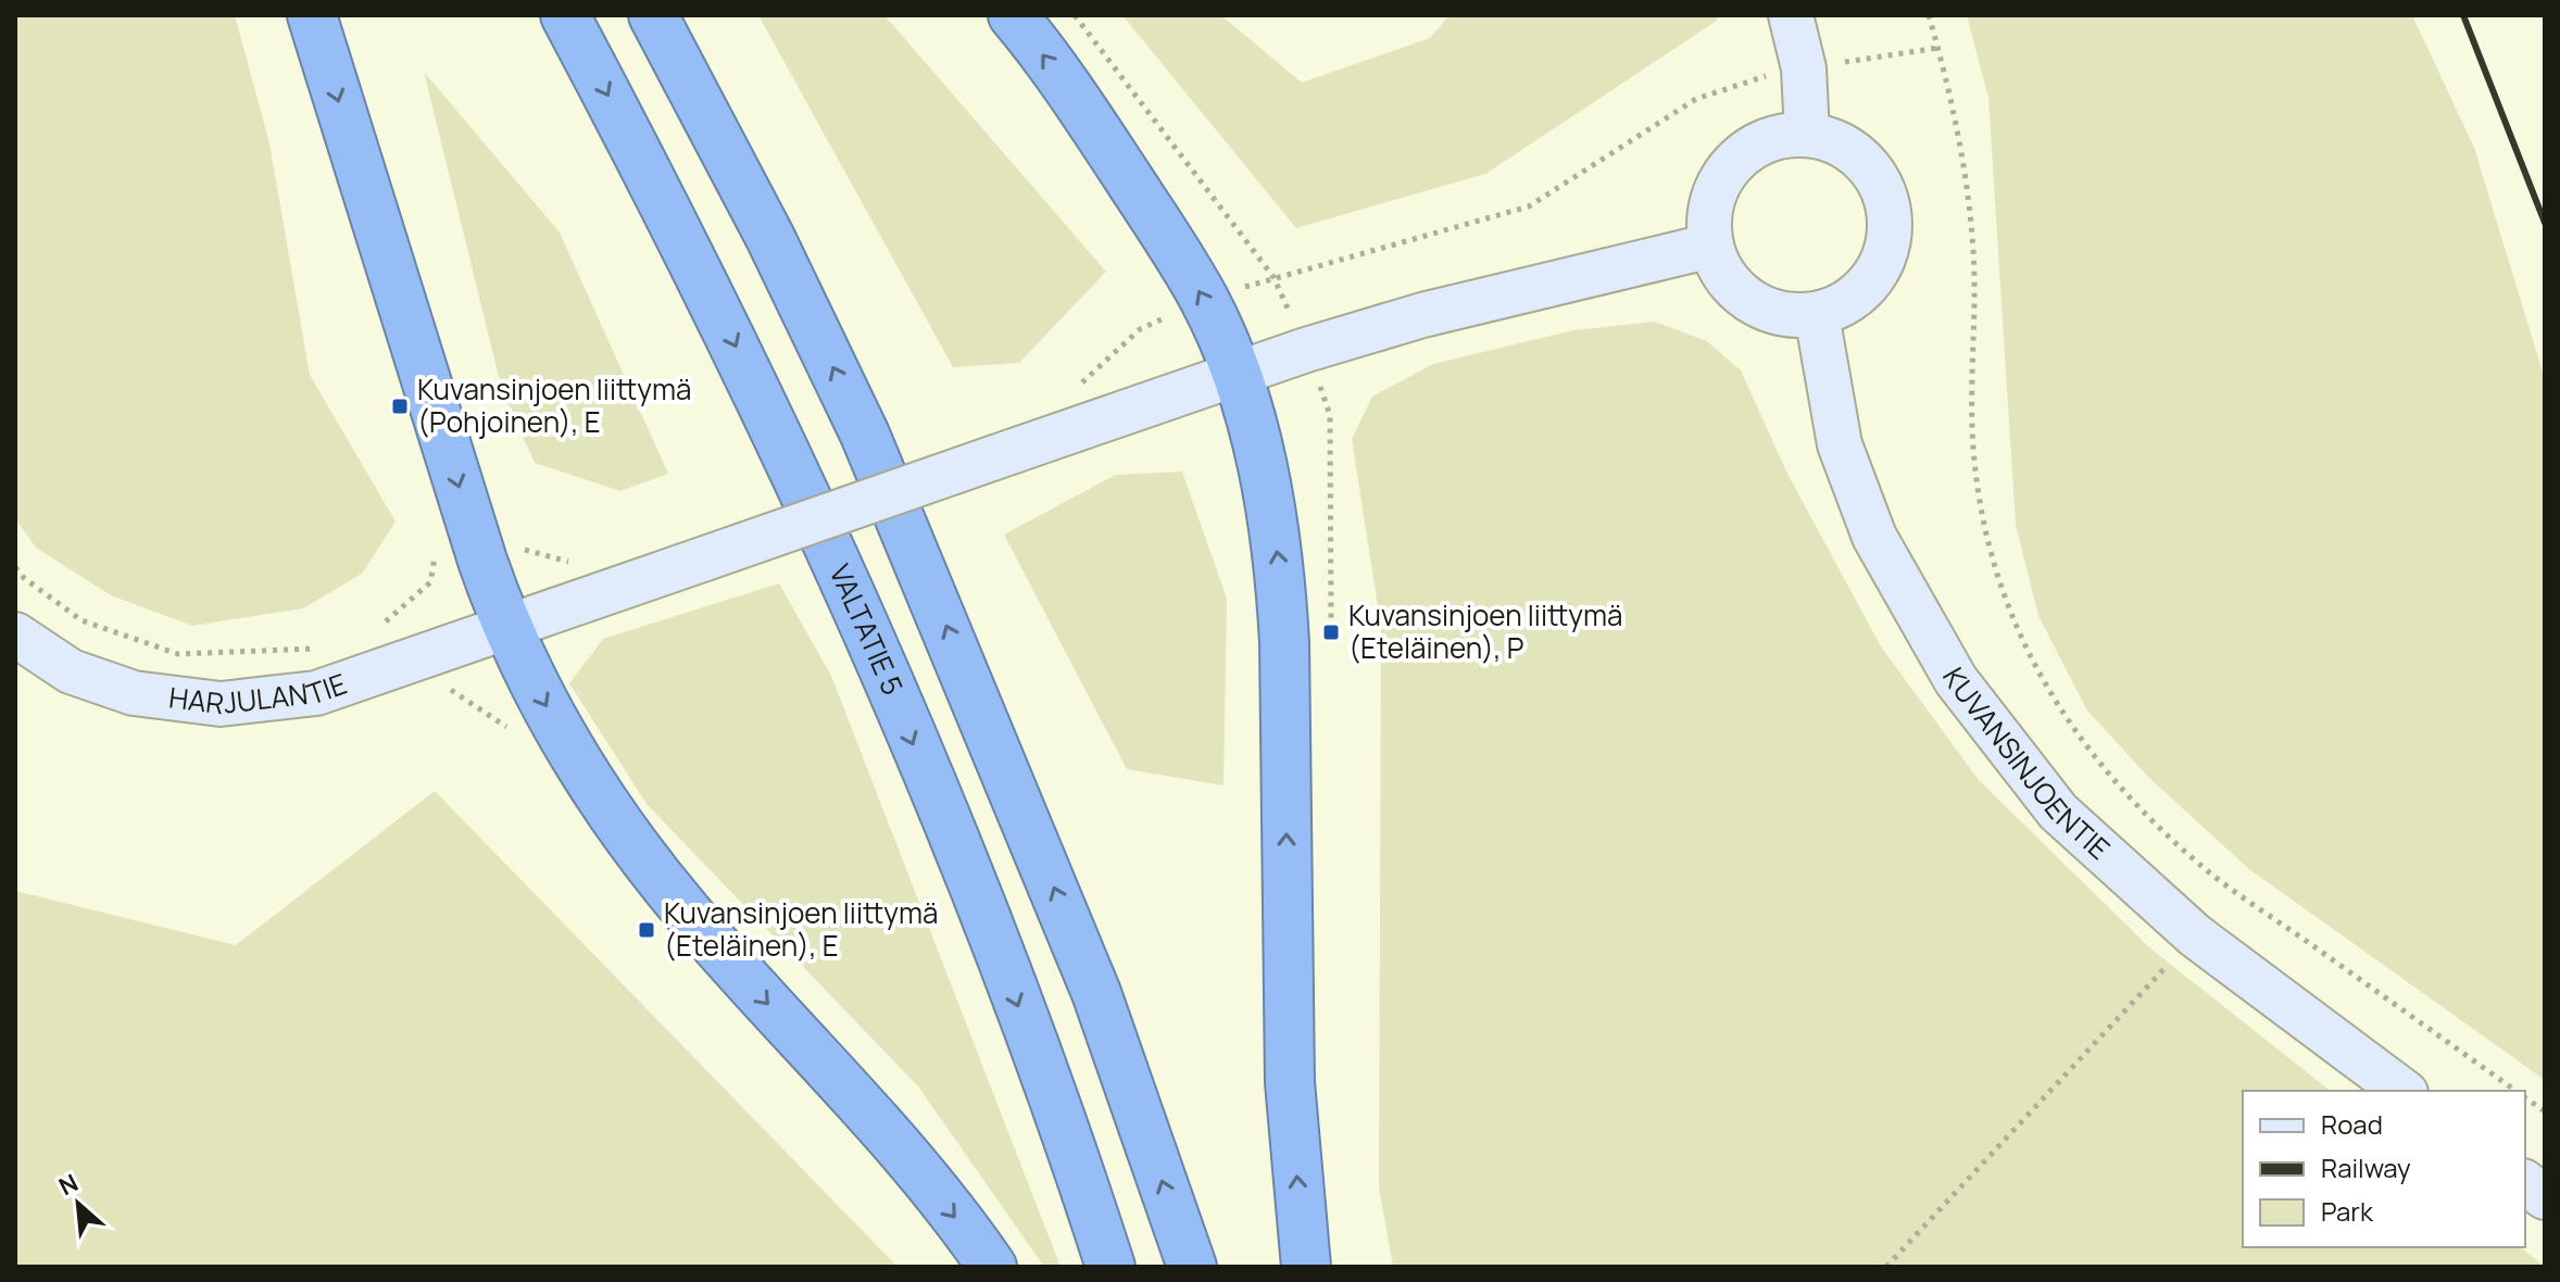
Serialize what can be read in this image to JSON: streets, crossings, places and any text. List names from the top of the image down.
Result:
{
  "streets": {
    "highway": ["VALTATIE 5"],
    "street": ["HARJULANTIE", "KUVANSINJOENTIE"]
  },
  "crossings": [
    ["HARJULANTIE", "KUVANSINJOENTIE"]
  ],
  "places": {
    "transit": ["Kuvansinjoen liittymä (Pohjoinen), E", "Kuvansinjoen liittymä (Eteläinen), P", "Kuvansinjoen liittymä (Eteläinen), E"]
  },
  "legend": ["Road", "Railway", "Park"],
  "north": "top left"
}
